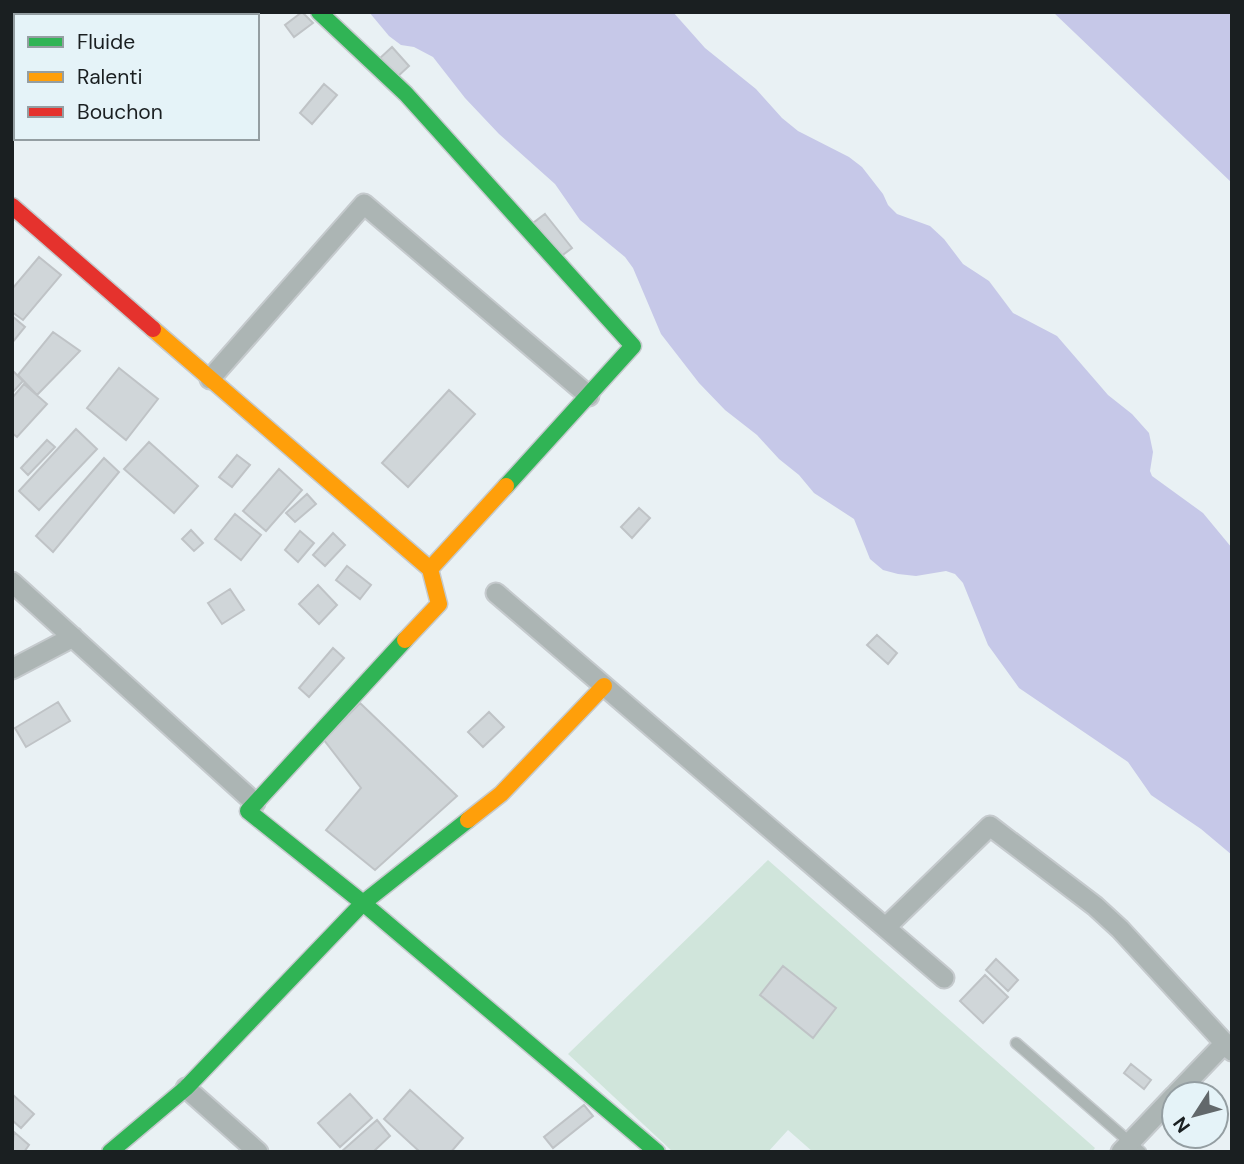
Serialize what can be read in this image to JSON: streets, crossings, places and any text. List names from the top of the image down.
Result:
{
  "legend": ["Fluide", "Ralenti", "Bouchon"],
  "north": "bottom left"
}
